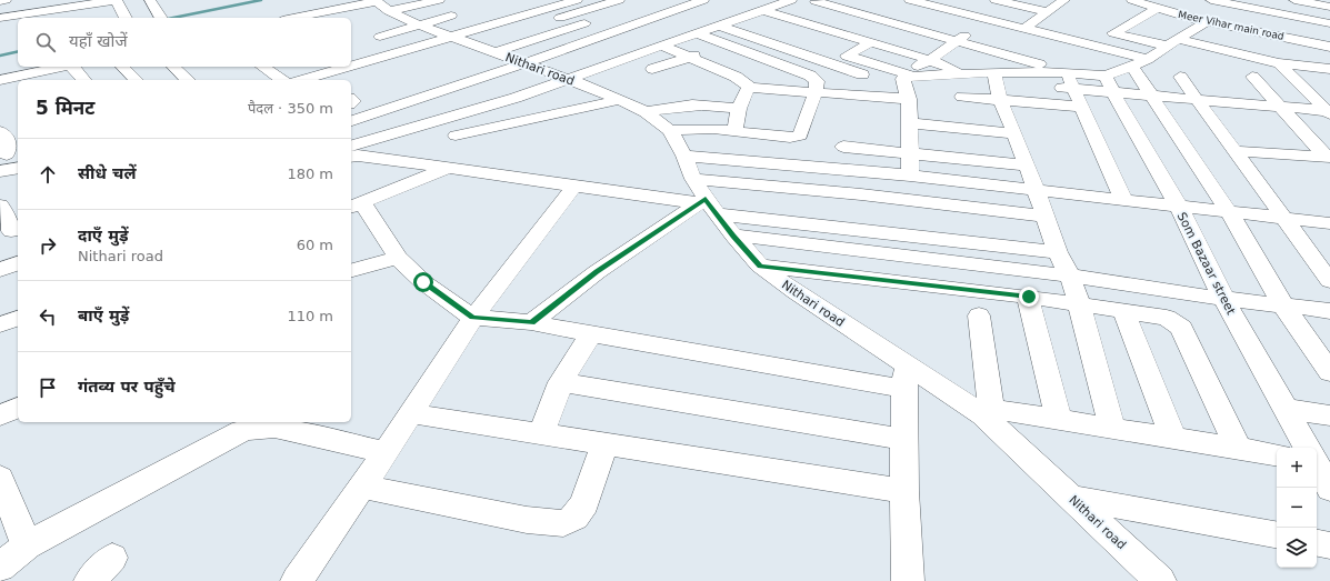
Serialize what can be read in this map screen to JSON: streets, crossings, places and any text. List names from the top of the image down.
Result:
{
  "streets": {
    "street": ["Meer Vihar main road", "Nithari road", "Som Bazaar street"]
  },
  "page": {
    "search": "यहाँ खोजें",
    "heading": ["5 मिनट", "पैदल · 350 m"],
    "list": [
      ["सीधे चलें", "180 m"],
      ["दाएँ मुड़ें", "Nithari road", "60 m"],
      ["बाएँ मुड़ें", "110 m"],
      "गंतव्य पर पहुँचे"
    ],
    "map_buttons": ["+", "−"]
  }
}
